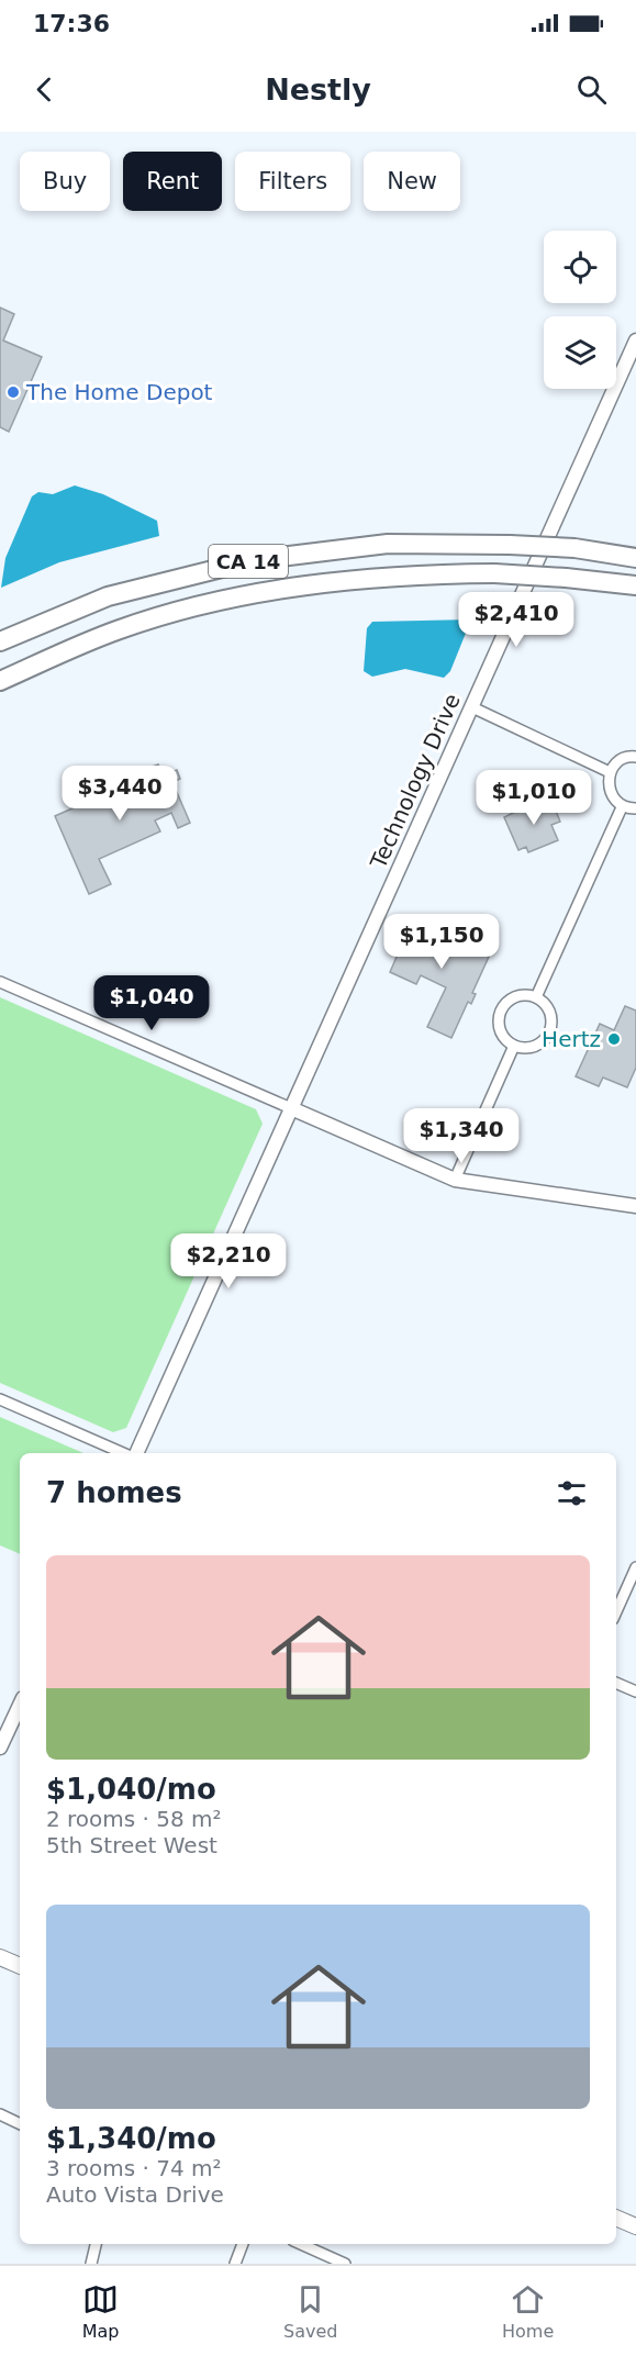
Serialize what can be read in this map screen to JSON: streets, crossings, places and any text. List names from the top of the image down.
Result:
{
  "streets": {
    "highway": ["CA 14"],
    "main road": ["Technology Drive"]
  },
  "places": ["The Home Depot", "Hertz"],
  "page": {
    "status": "17:36",
    "header": "Nestly",
    "chip": [
      "Buy",
      "Rent",
      "Filters",
      "New"
    ],
    "price": [
      "$2,410",
      "$3,440",
      "$1,010",
      "$1,150",
      "$1,040",
      "$1,340",
      "$2,210"
    ],
    "heading": "7 homes",
    "list": [
      {
        "name": "$1,040/mo",
        "note": "2 rooms · 58 m² · 5th Street West"
      },
      {
        "name": "$1,340/mo",
        "note": "3 rooms · 74 m² · Auto Vista Drive"
      }
    ],
    "tabs": ["Map", "Saved", "Home"]
  }
}
